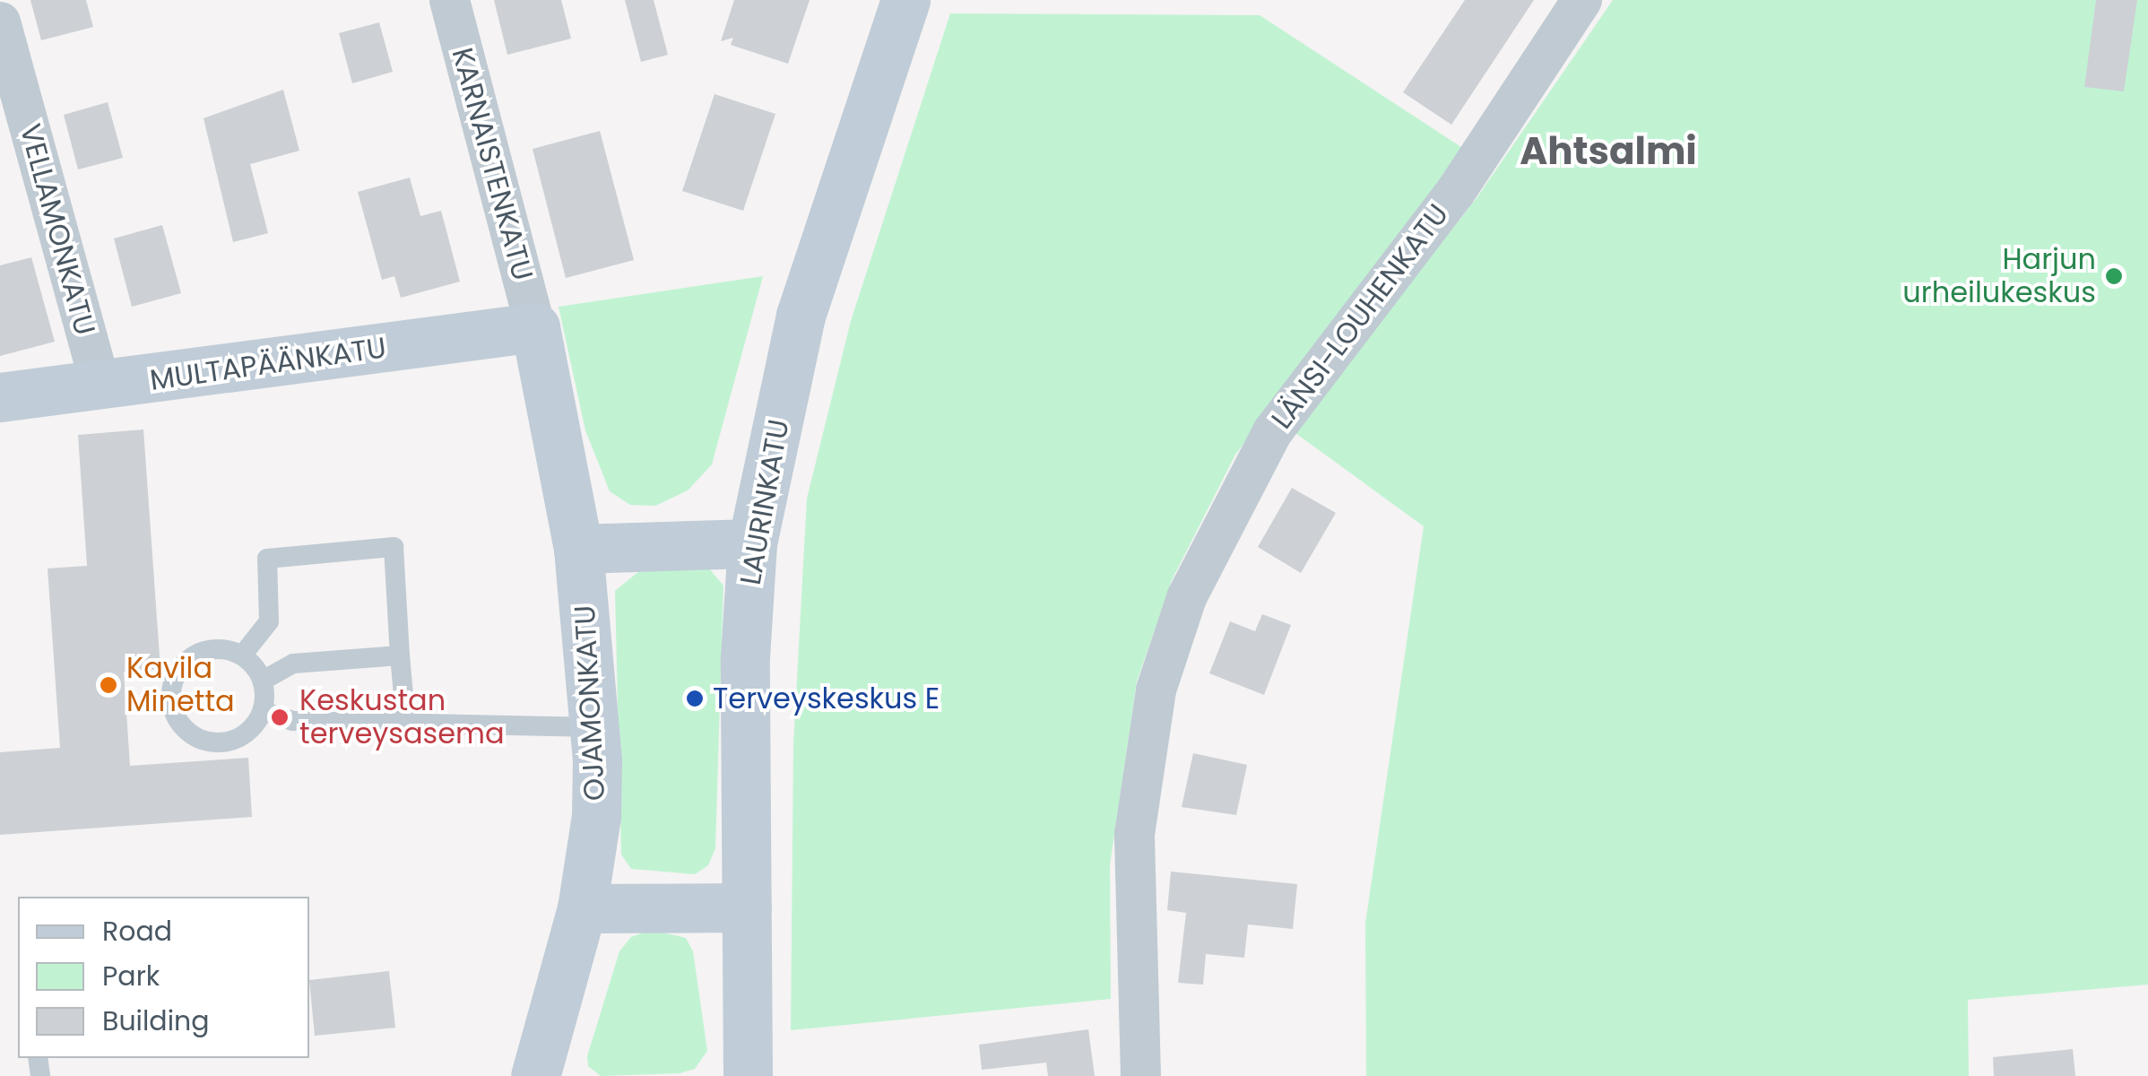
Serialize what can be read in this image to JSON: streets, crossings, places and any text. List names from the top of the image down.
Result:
{
  "streets": {
    "street": [
      "KARNAISTENKATU",
      "VELLAMONKATU",
      "LÄNSI-LOUHENKATU",
      "MULTAPÄÄNKATU",
      "LAURINKATU",
      "OJAMONKATU"
    ]
  },
  "crossings": [
    ["KARNAISTENKATU", "MULTAPÄÄNKATU"],
    ["KARNAISTENKATU", "OJAMONKATU"],
    ["VELLAMONKATU", "MULTAPÄÄNKATU"],
    ["MULTAPÄÄNKATU", "OJAMONKATU"]
  ],
  "districts": ["Ahtsalmi"],
  "places": [
    "Harjun urheilukeskus",
    "Kavila Minetta",
    "Terveyskeskus E",
    "Keskustan terveysasema"
  ],
  "legend": ["Road", "Park", "Building"]
}
